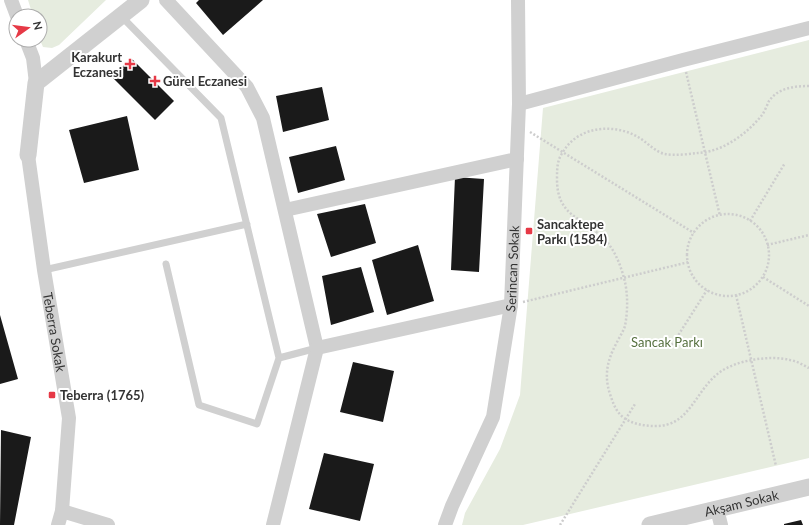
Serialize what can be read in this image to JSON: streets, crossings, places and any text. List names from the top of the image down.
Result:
{
  "streets": {
    "street": ["Serincan Sokak", "Teberra Sokak", "Akşam Sokak"]
  },
  "parks": ["Sancak Parkı"],
  "places": {
    "health": ["Karakurt Eczanesi", "Gürel Eczanesi"],
    "transit": ["Sancaktepe Parkı (1584)", "Teberra (1765)"]
  },
  "north": "right"
}
